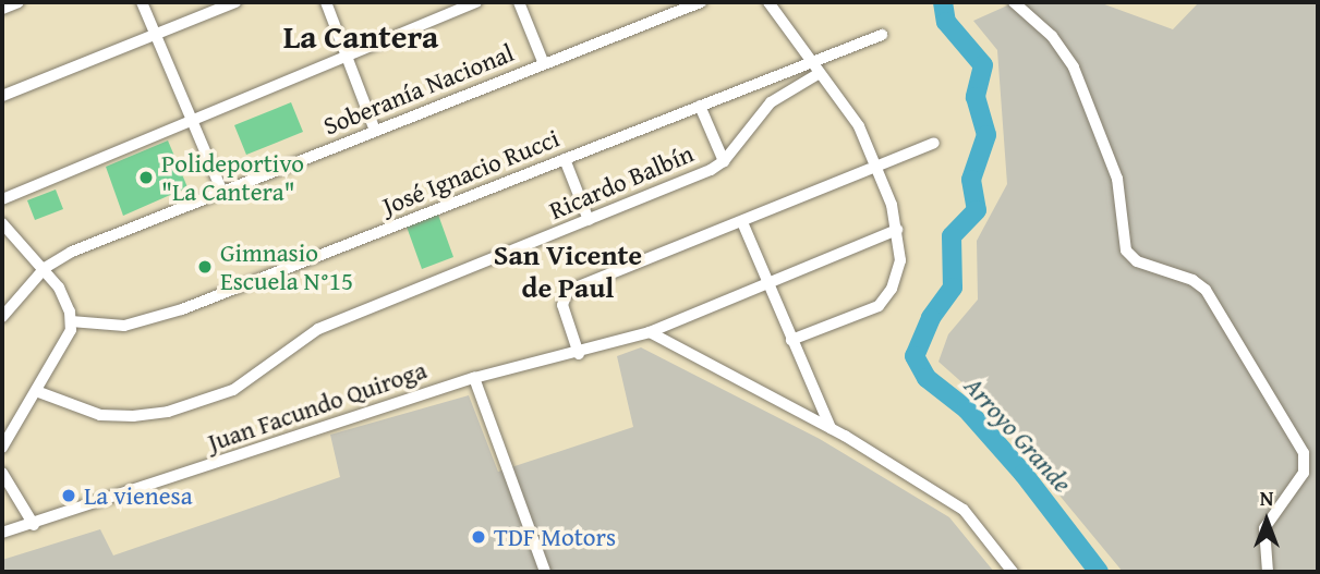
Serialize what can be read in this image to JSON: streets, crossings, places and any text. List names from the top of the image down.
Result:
{
  "streets": {
    "street": [
      "Soberanía Nacional",
      "José Ignacio Rucci",
      "Ricardo Balbín",
      "Juan Facundo Quiroga"
    ]
  },
  "districts": ["La Cantera", "San Vicente de Paul"],
  "water": ["Arroyo Grande"],
  "places": [
    "Polideportivo \"La Cantera\"",
    "Gimnasio Escuela N°15",
    "La vienesa",
    "TDF Motors"
  ],
  "north": "top"
}
